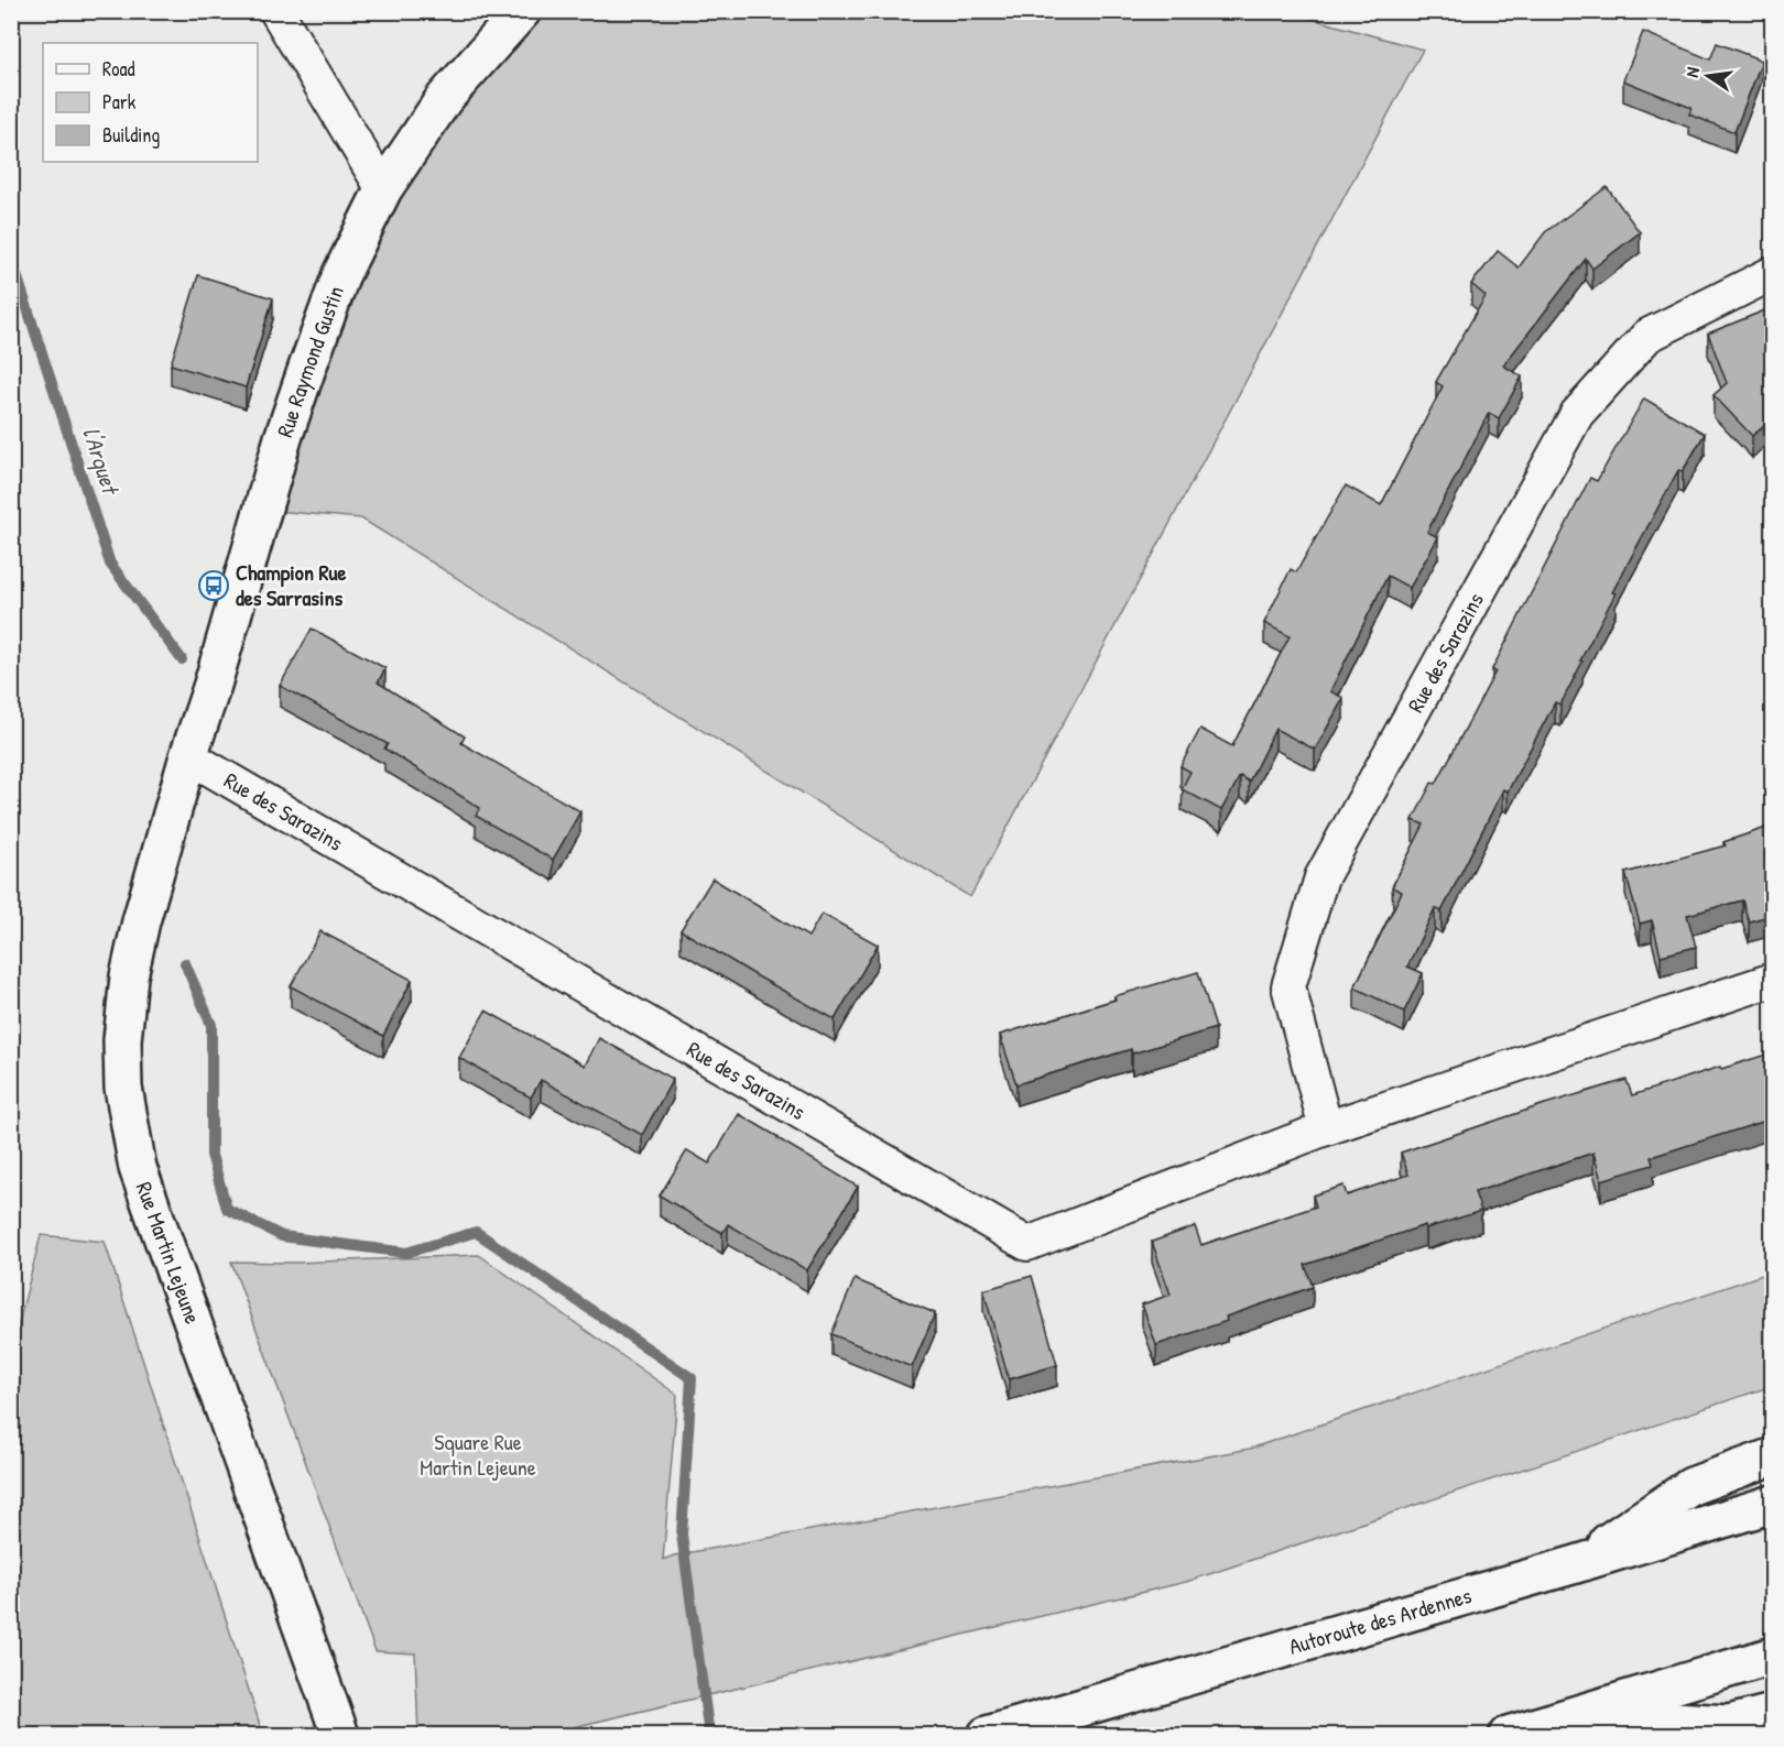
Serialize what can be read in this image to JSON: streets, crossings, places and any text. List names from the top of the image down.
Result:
{
  "streets": {
    "main road": ["Rue Raymond Gustin", "Rue Martin Lejeune", "Autoroute des Ardennes"],
    "street": ["Rue des Sarazins"]
  },
  "crossings": [
    ["Rue Raymond Gustin", "Rue des Sarazins"],
    ["Rue Raymond Gustin", "Rue Martin Lejeune"],
    ["Rue des Sarazins", "Rue Martin Lejeune"]
  ],
  "water": ["l'Arquet"],
  "parks": ["Square Rue Martin Lejeune"],
  "places": {
    "bus stop": ["Champion Rue des Sarrasins"]
  },
  "legend": ["Road", "Park", "Building"],
  "north": "left"
}
